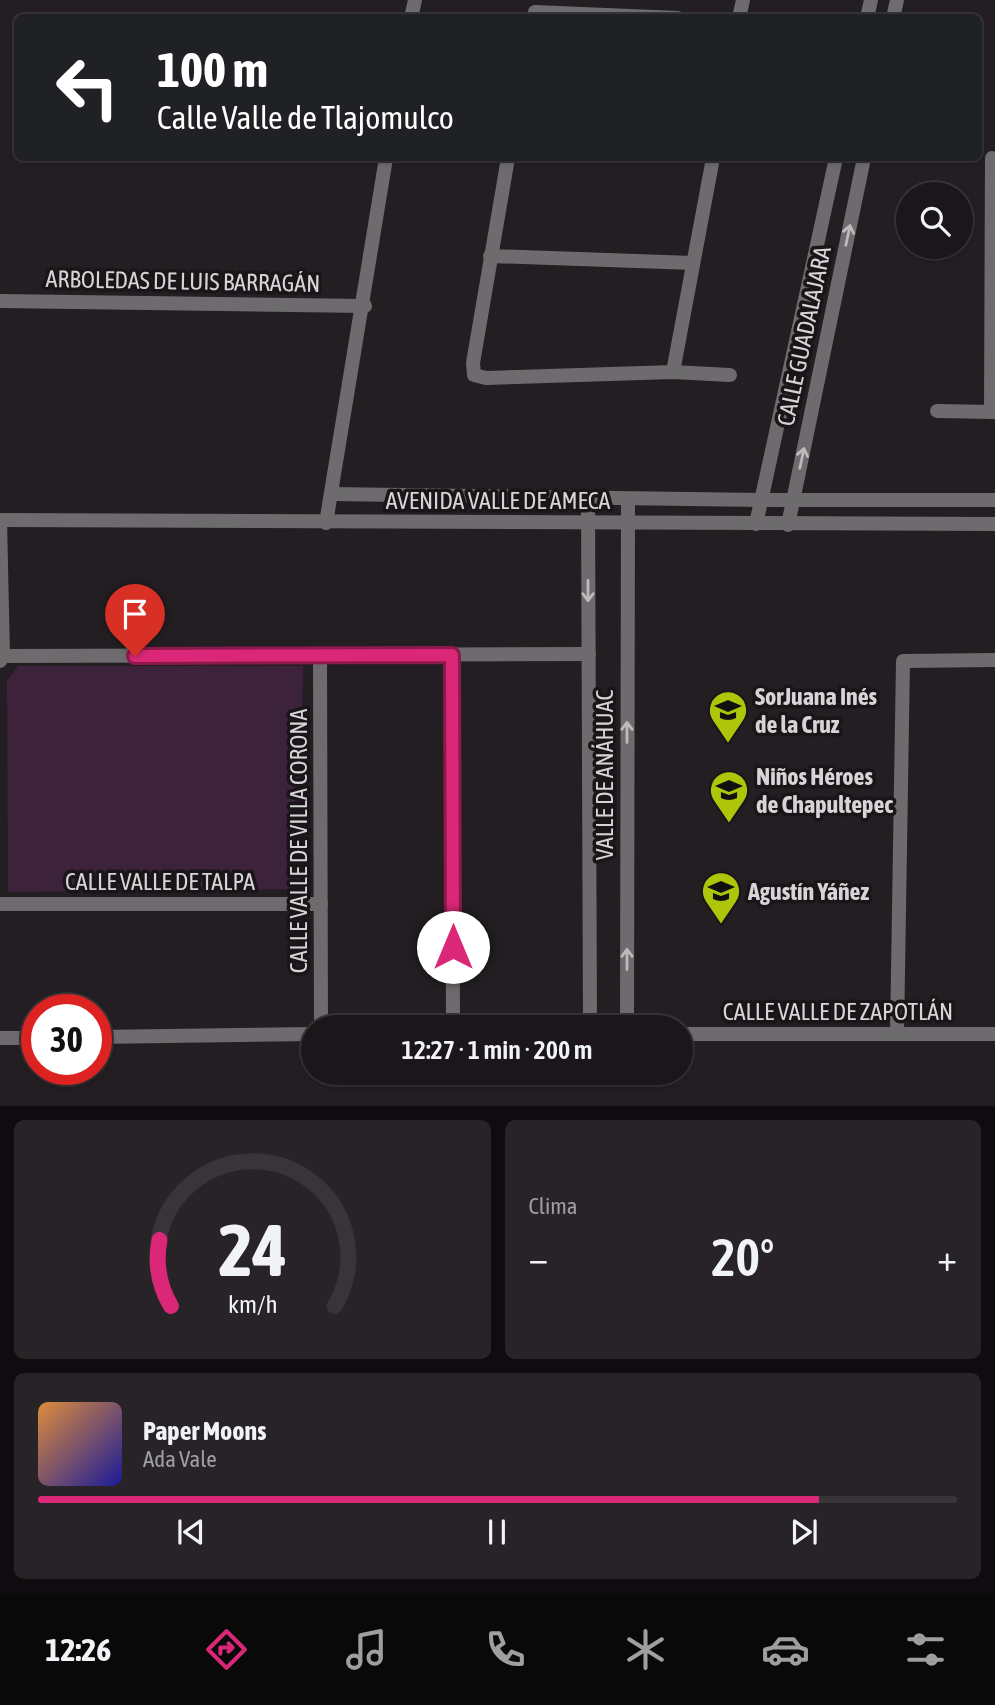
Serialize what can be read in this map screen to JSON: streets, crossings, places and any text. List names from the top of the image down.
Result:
{
  "streets": {
    "street": [
      "ARBOLEDAS DE LUIS BARRAGÁN",
      "CALLE GUADALAJARA",
      "AVENIDA VALLE DE AMECA",
      "VALLE DE ANÁHUAC",
      "CALLE VALLE DE VILLA CORONA",
      "CALLE VALLE DE TALPA",
      "CALLE VALLE DE ZAPOTLÁN"
    ]
  },
  "crossings": [
    ["CALLE GUADALAJARA", "AVENIDA VALLE DE AMECA"],
    ["AVENIDA VALLE DE AMECA", "VALLE DE ANÁHUAC"],
    ["CALLE VALLE DE VILLA CORONA", "CALLE VALLE DE TALPA"]
  ],
  "places": {
    "school or university": ["SorJuana Inés de la Cruz", "Niños Héroes de Chapultepec", "Agustín Yáñez"]
  },
  "page": {
    "turn": ["100 m", "Calle Valle de Tlajomulco"],
    "limit": "30",
    "trip": "12:27 · 1 min · 200 m",
    "tile": "Clima",
    "heat": ["−", "20°", "+"],
    "song": ["Paper Moons", "Ada Vale"],
    "tabs": "12:26",
    "gauge": ["24", "km/h"]
  }
}
